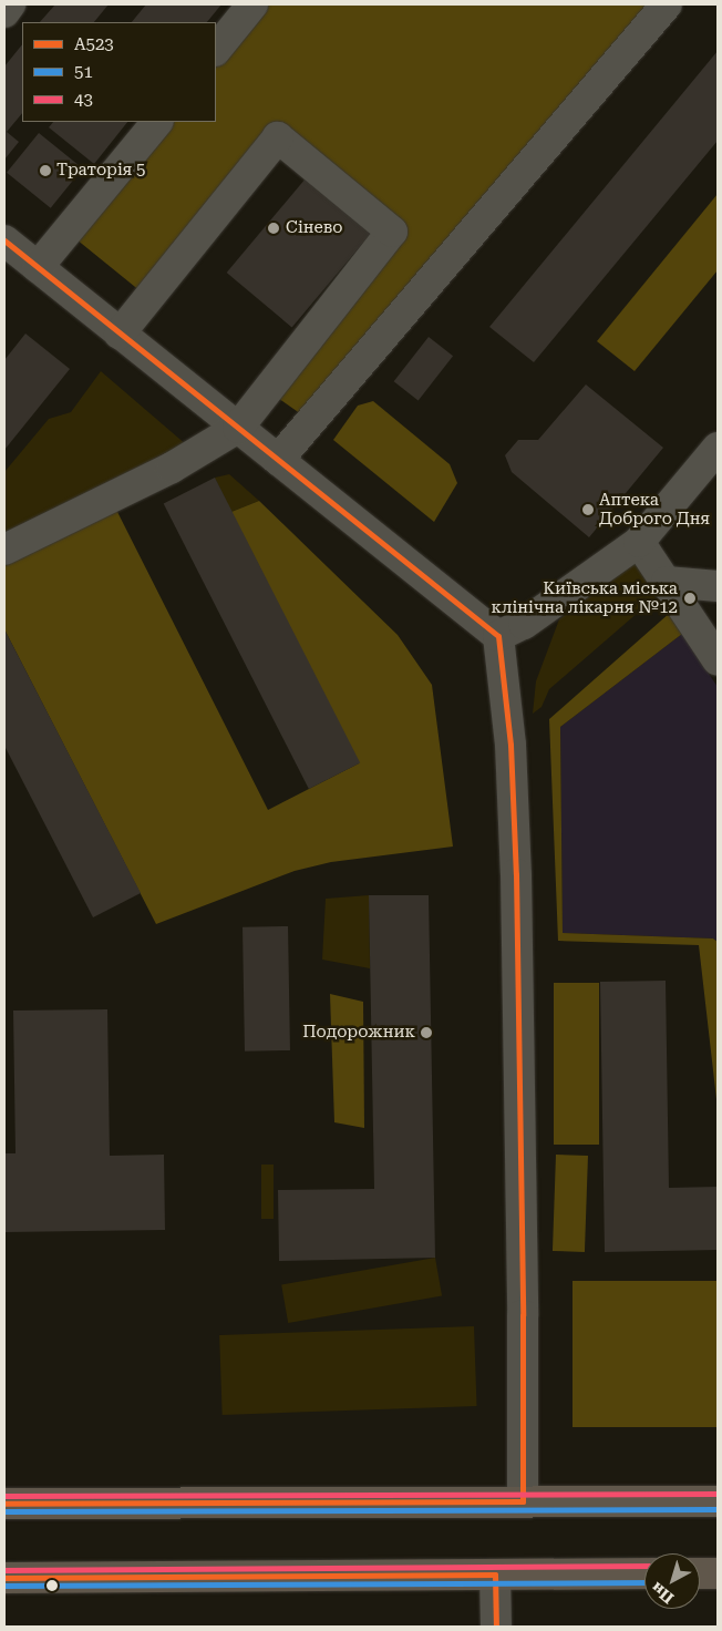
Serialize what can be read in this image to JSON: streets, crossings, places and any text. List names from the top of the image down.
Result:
{
  "places": [
    "Траторія 5",
    "Сінево",
    "Аптека Доброго Дня",
    "Київська міська клінічна лікарня №12",
    "Подорожник"
  ],
  "lines": ["transit line А523", "transit line 43", "transit line 51"],
  "legend": ["А523", "51", "43"],
  "north": "bottom left"
}
